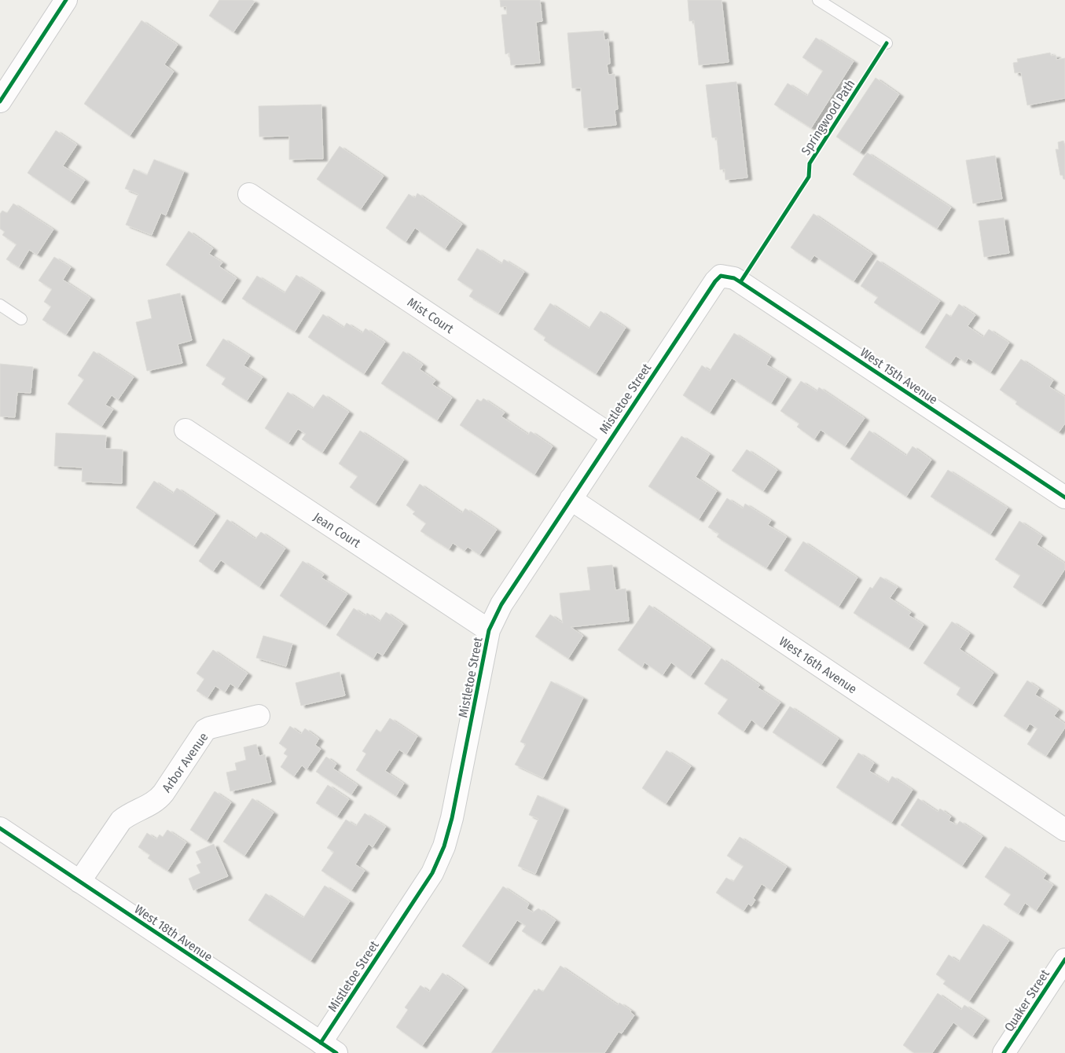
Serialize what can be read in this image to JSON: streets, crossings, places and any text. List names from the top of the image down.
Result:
{
  "streets": {
    "street": [
      "Mist Court",
      "West 15th Avenue",
      "Mistletoe Street",
      "Jean Court",
      "West 16th Avenue",
      "Arbor Avenue",
      "West 18th Avenue",
      "Quaker Street"
    ],
    "cycle path": ["Springwood Path"]
  },
  "crossings": [
    ["Mist Court", "Mistletoe Street"],
    ["West 15th Avenue", "Mistletoe Street"],
    ["Mistletoe Street", "Jean Court"],
    ["Mistletoe Street", "West 16th Avenue"],
    ["Mistletoe Street", "West 18th Avenue"],
    ["Arbor Avenue", "West 18th Avenue"]
  ]
}
